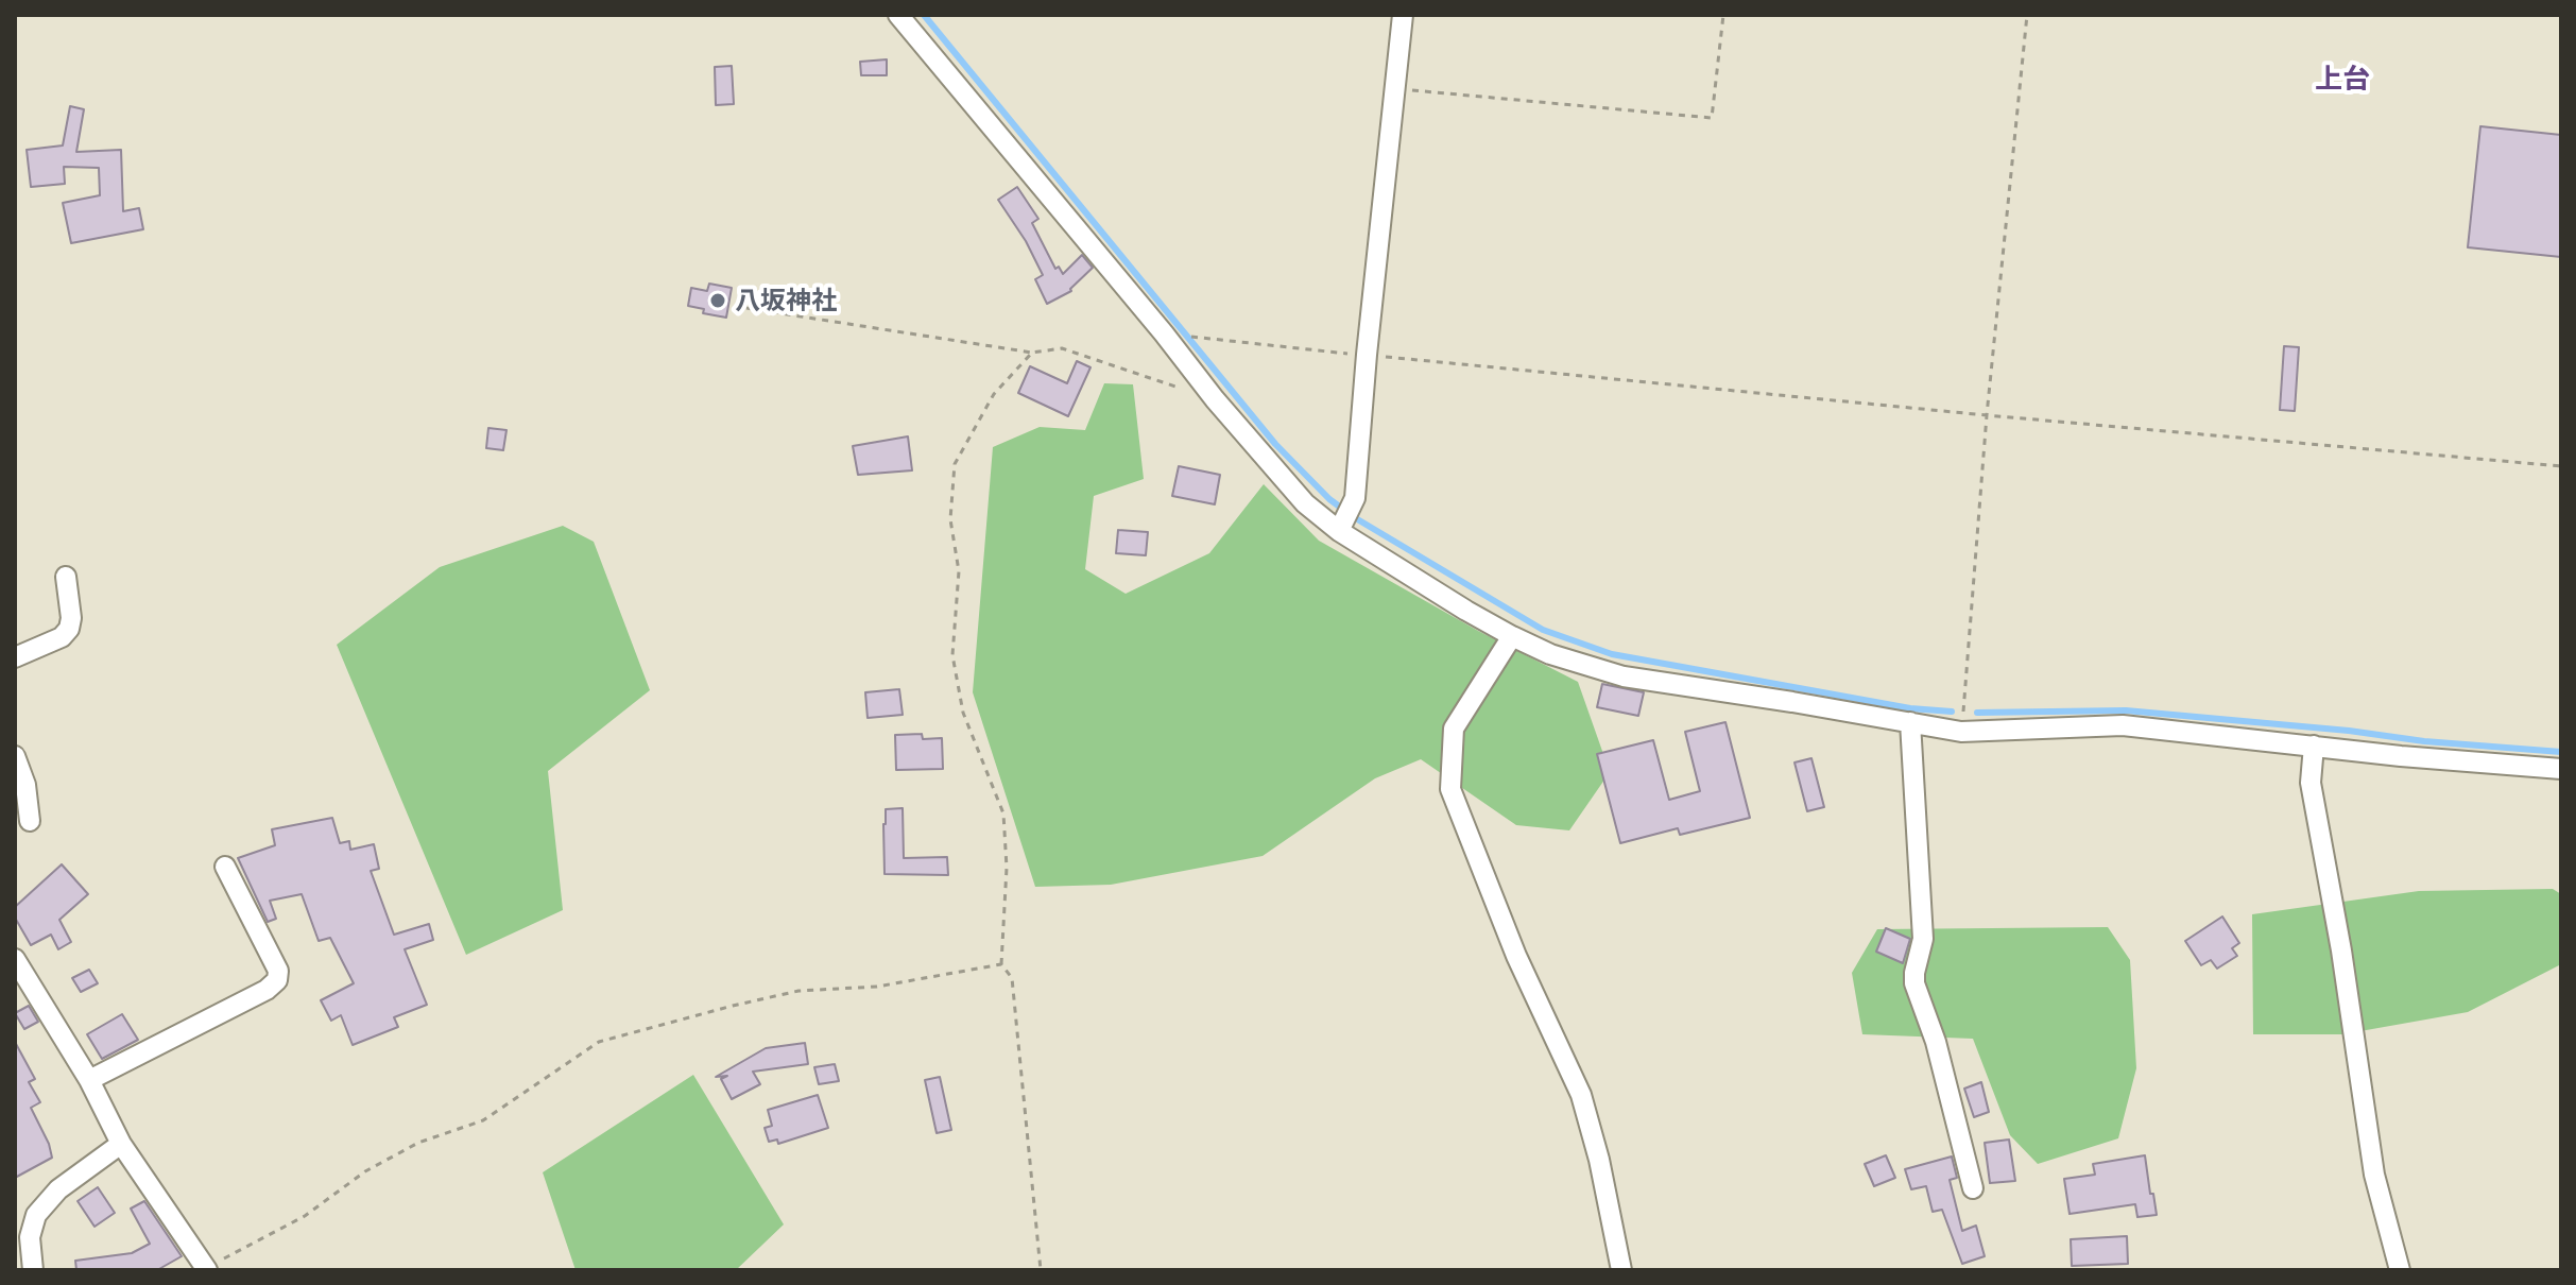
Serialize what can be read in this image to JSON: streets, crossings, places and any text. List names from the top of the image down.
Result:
{
  "districts": ["上台"],
  "places": ["八坂神社"]
}
